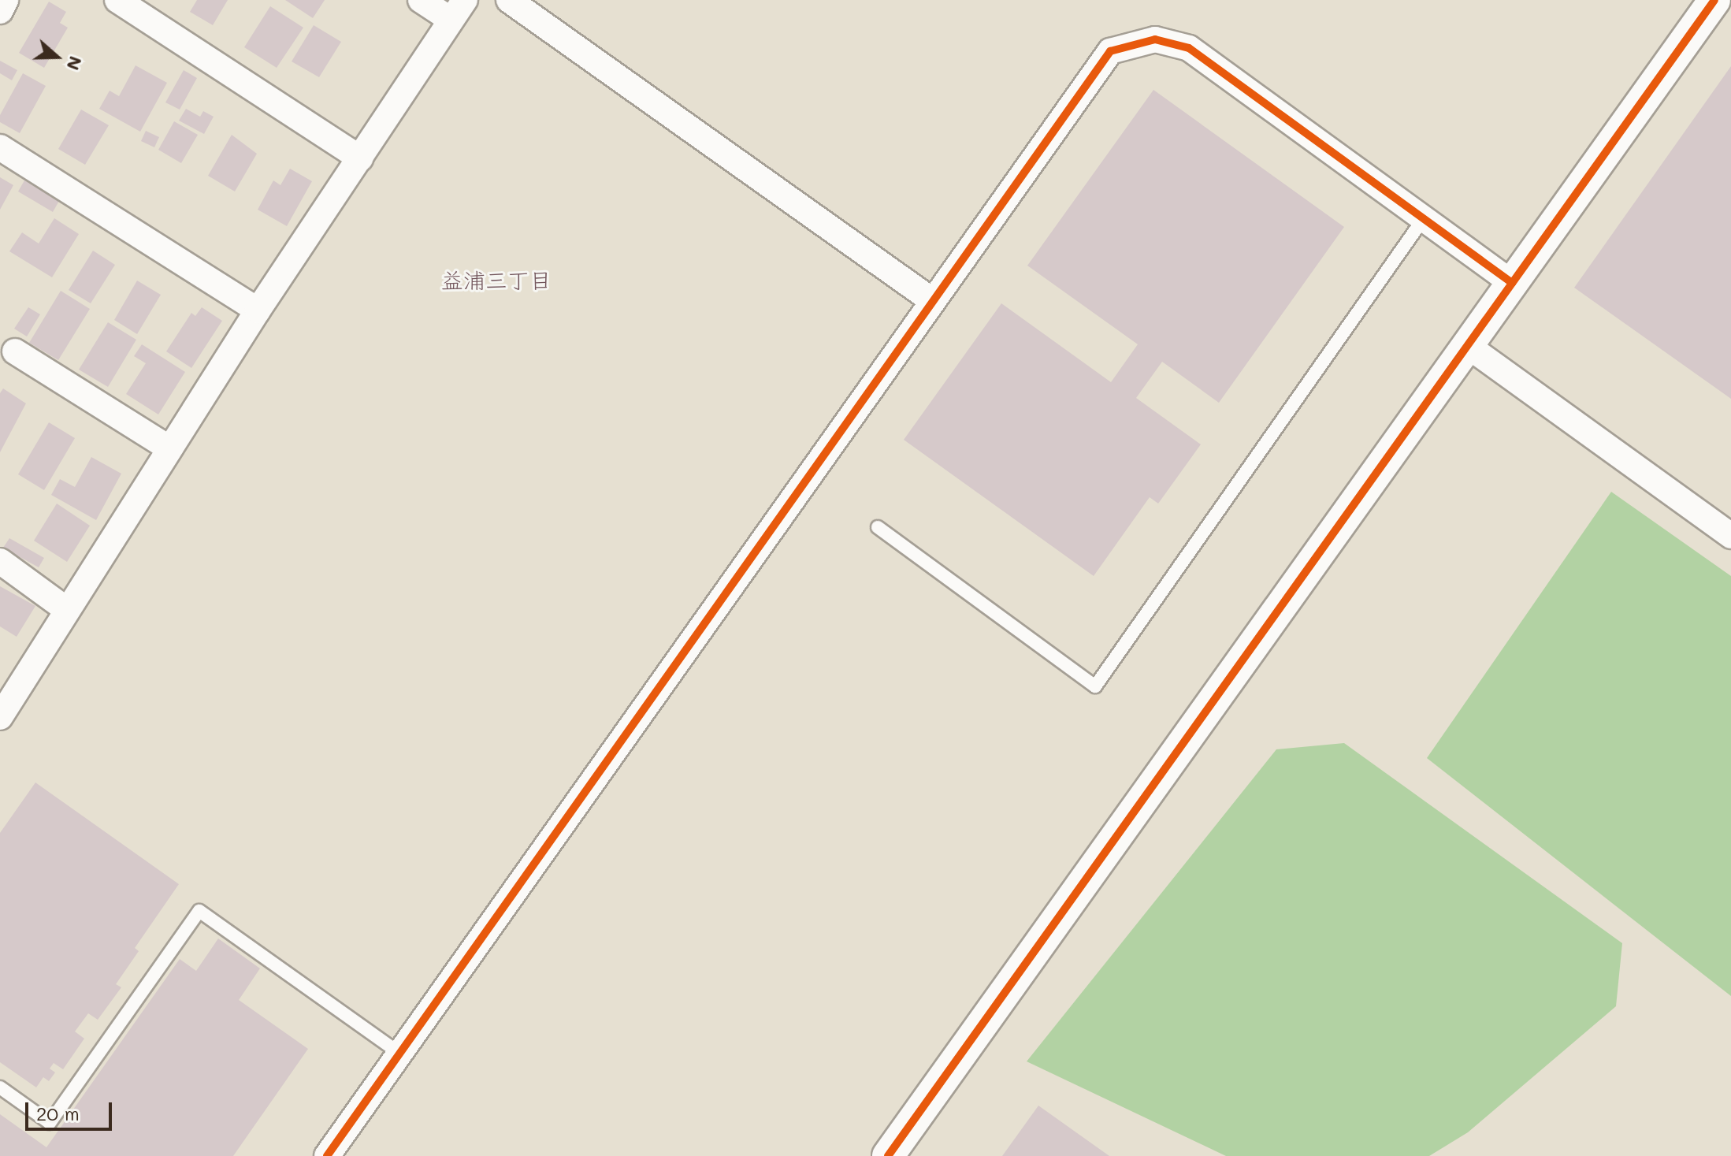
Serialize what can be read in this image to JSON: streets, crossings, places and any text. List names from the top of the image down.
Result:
{
  "districts": ["益浦三丁目"],
  "scale_bar": "20 m",
  "north": "right"
}
